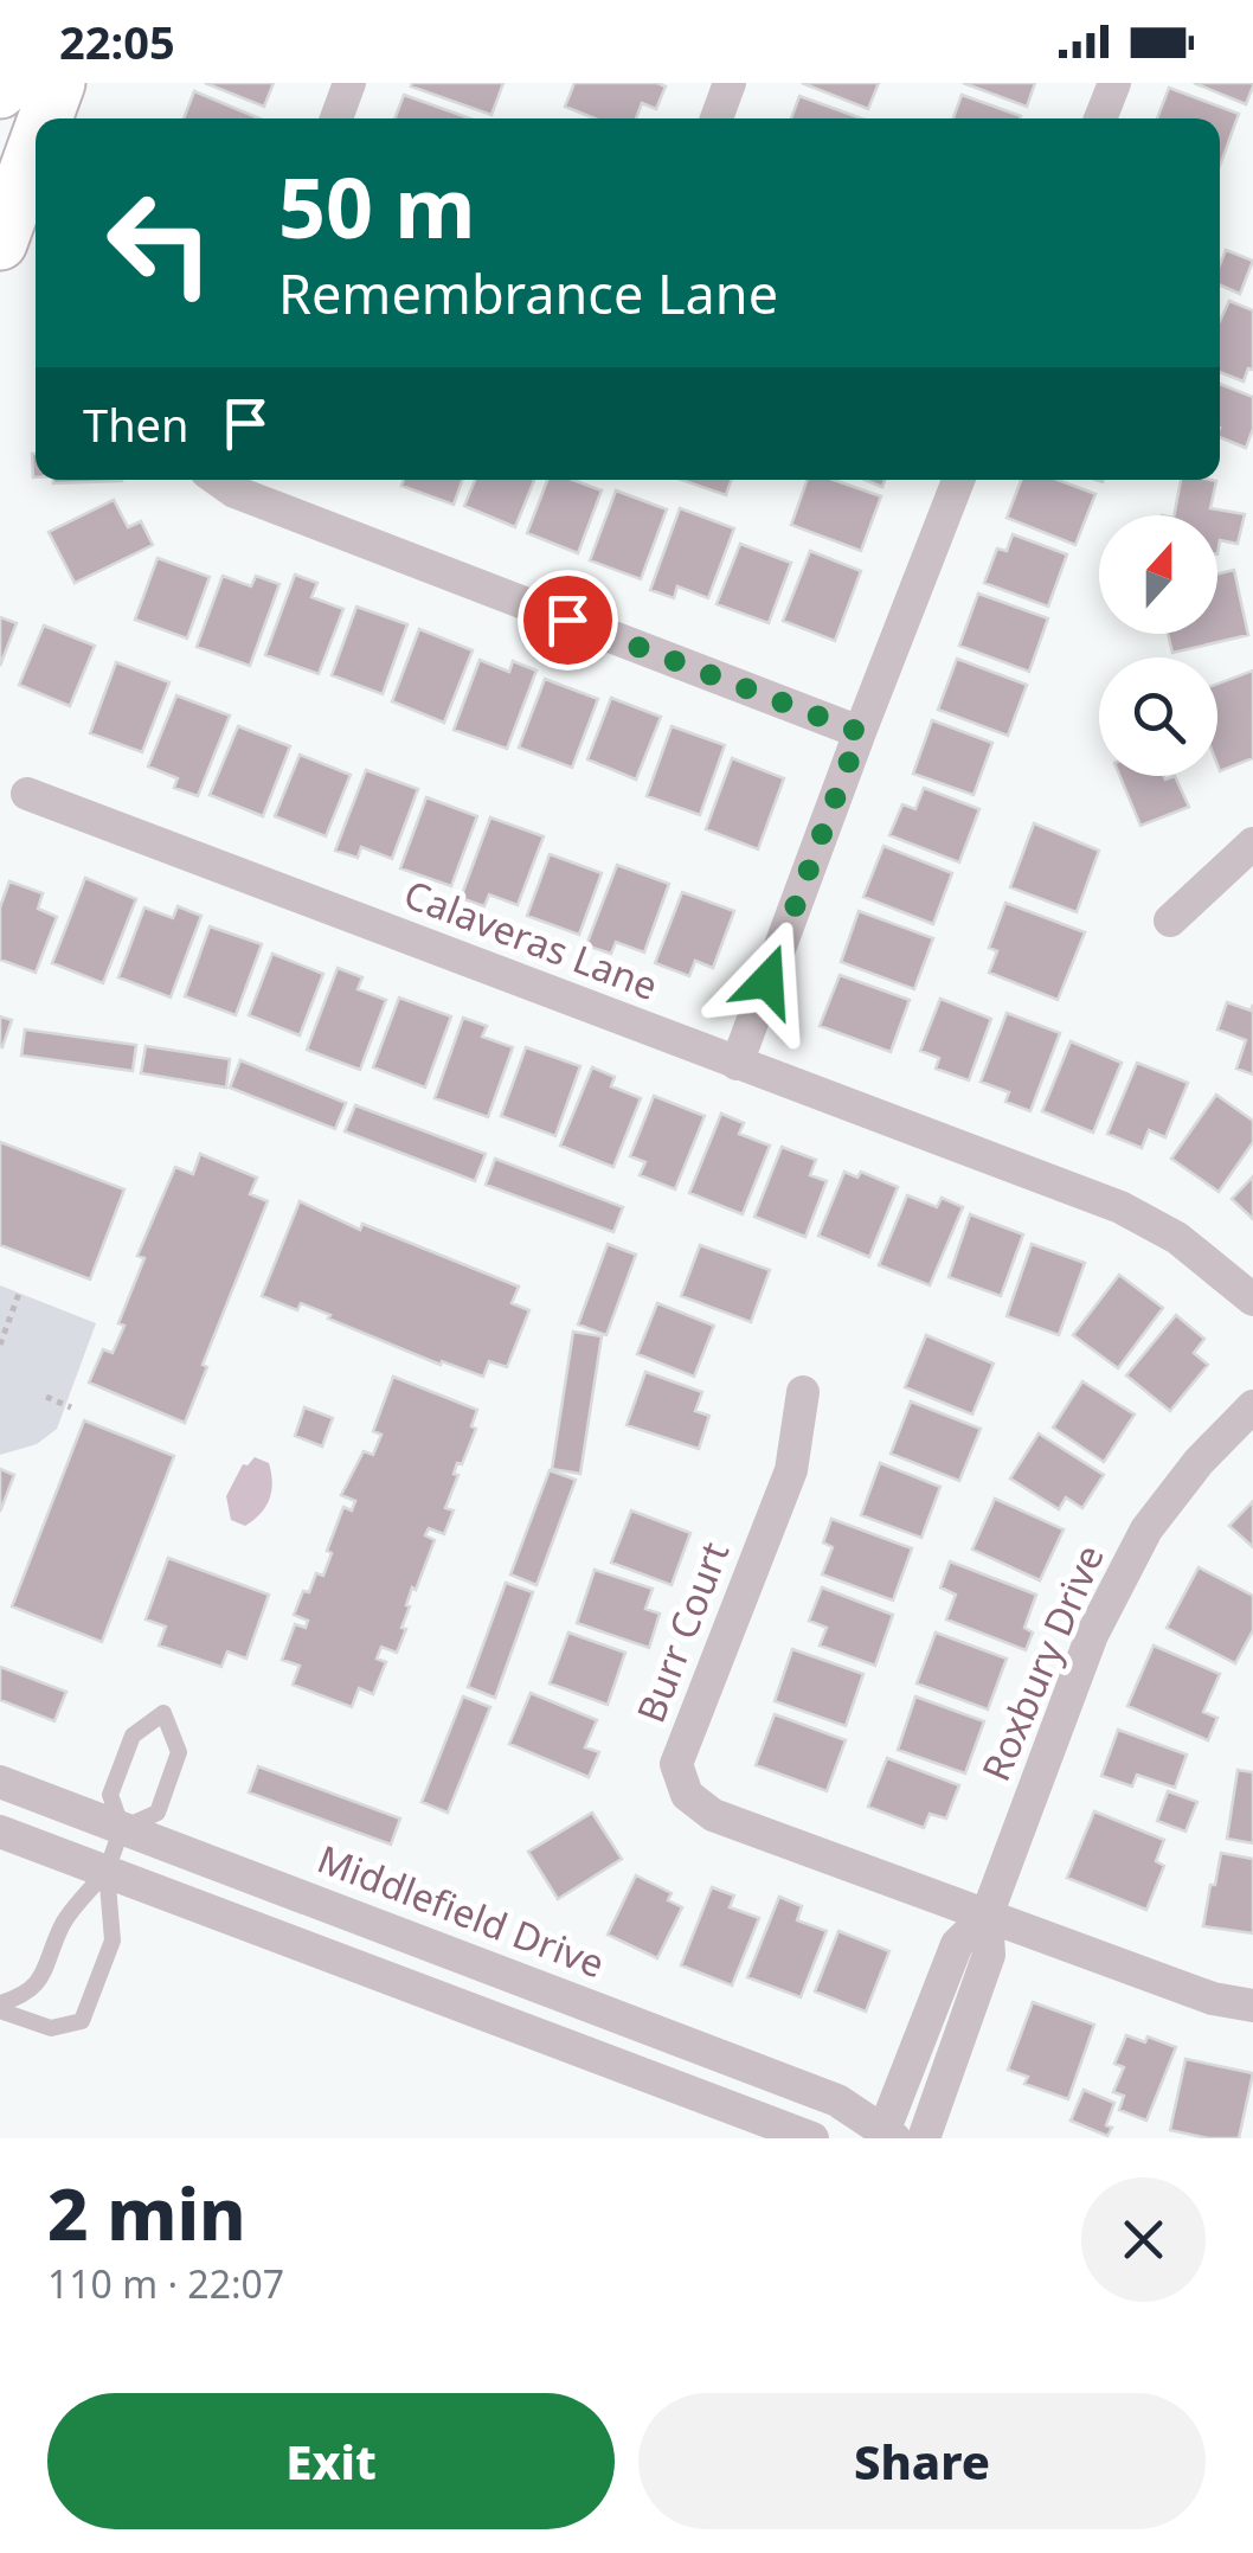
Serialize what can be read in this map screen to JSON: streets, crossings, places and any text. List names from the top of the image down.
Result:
{
  "streets": {
    "street": [
      "Calaveras Lane",
      "Burr Court",
      "Roxbury Drive",
      "Middlefield Drive"
    ]
  },
  "crossings": [
    ["Burr Court", "Roxbury Drive"],
    ["Roxbury Drive", "Middlefield Drive"]
  ],
  "north": "top",
  "page": {
    "status": "22:05",
    "turn": ["50 m", "Remembrance Lane"],
    "then": "Then",
    "heading": ["2 min", "110 m · 22:07"],
    "buttons": ["Exit", "Share"]
  }
}
